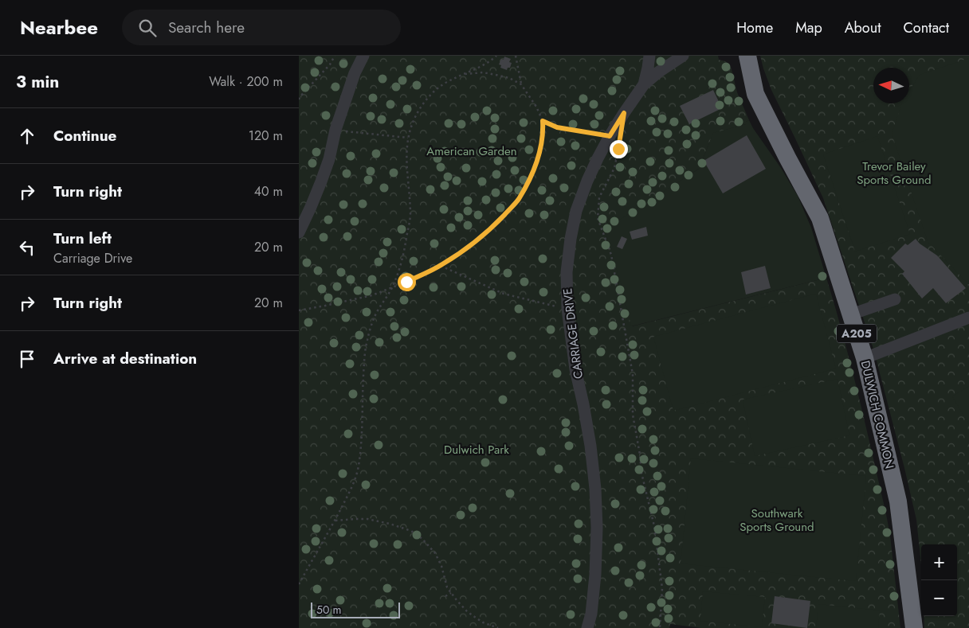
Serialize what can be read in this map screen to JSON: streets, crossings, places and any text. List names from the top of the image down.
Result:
{
  "streets": {
    "highway": ["A205", "DULWICH COMMON"],
    "lane": ["CARRIAGE DRIVE"]
  },
  "parks": [
    "American Garden",
    "Trevor Bailey Sports Ground",
    "Dulwich Park",
    "Southwark Sports Ground"
  ],
  "scale_bar": "50 m",
  "north": "left",
  "page": {
    "header": "Nearbee",
    "search": "Search here",
    "nav": [
      "Home",
      "Map",
      "About",
      "Contact"
    ],
    "heading": ["3 min", "Walk · 200 m"],
    "list": [
      ["Continue", "120 m"],
      ["Turn right", "40 m"],
      ["Turn left", "Carriage Drive", "20 m"],
      ["Turn right", "20 m"],
      "Arrive at destination"
    ],
    "map_buttons": ["+", "−"],
    "scale": "50 m"
  }
}
